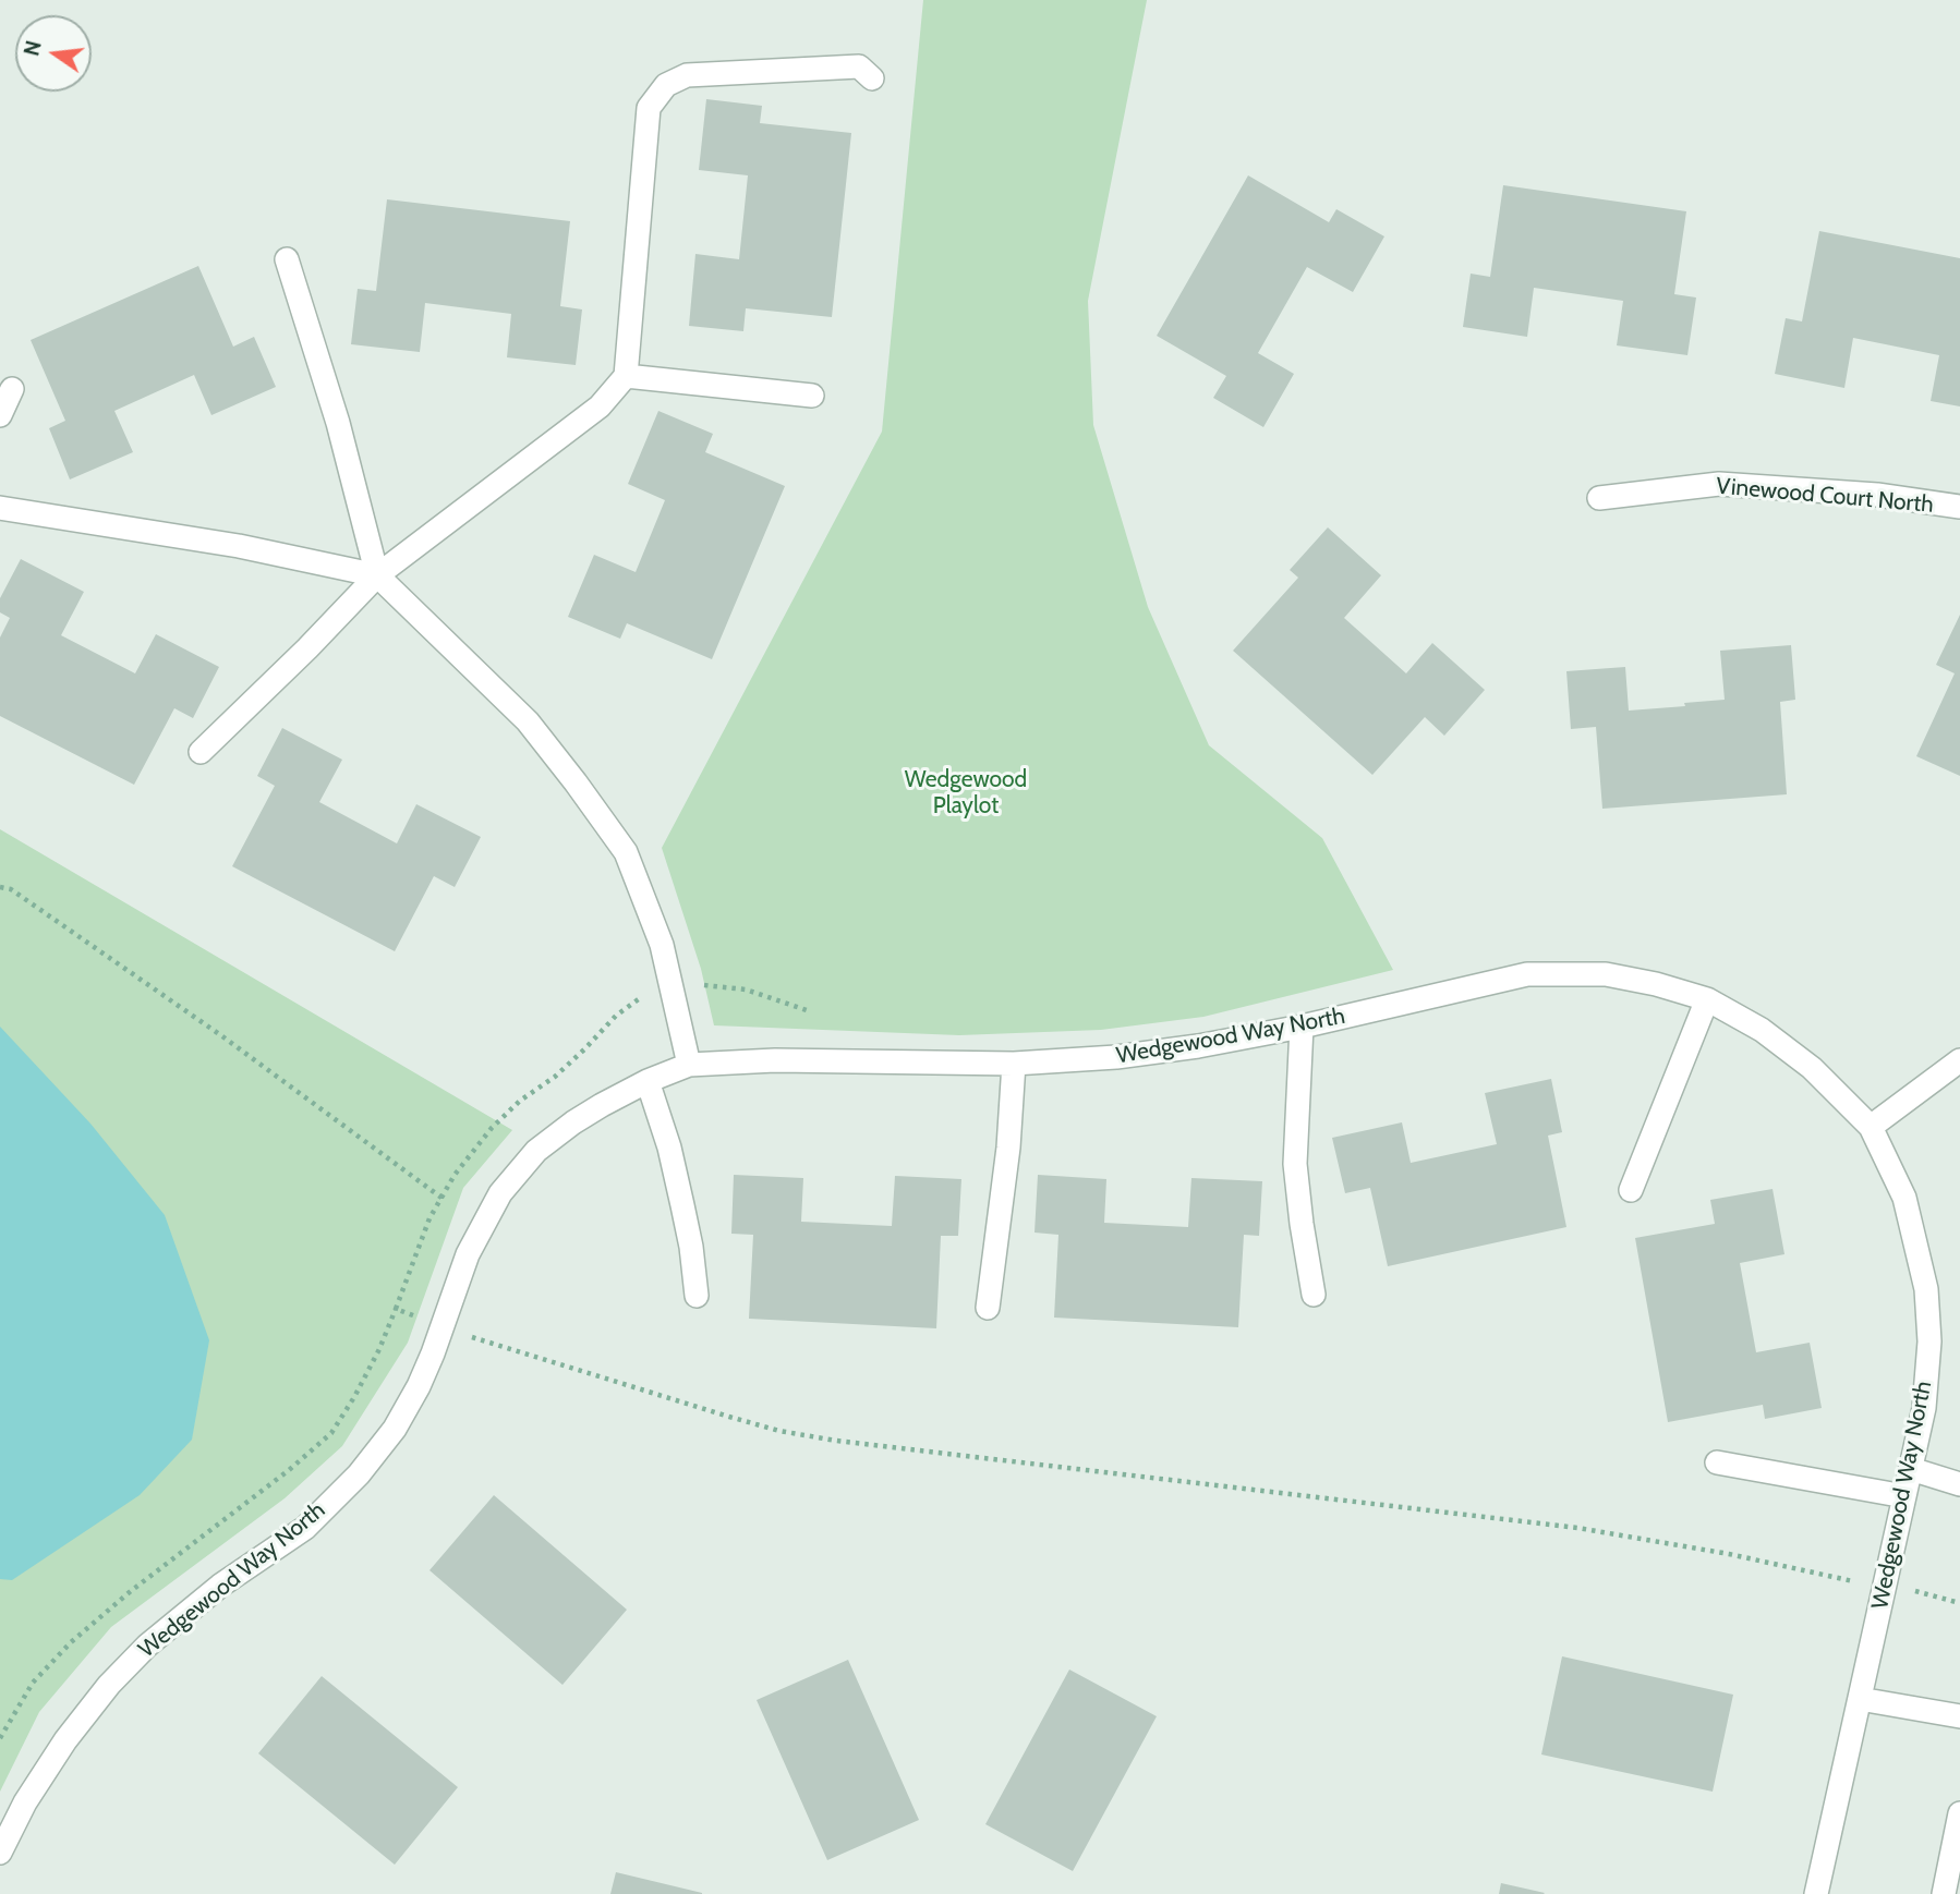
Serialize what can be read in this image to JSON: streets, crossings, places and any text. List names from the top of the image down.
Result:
{
  "streets": {
    "street": ["Vinewood Court North", "Wedgewood Way North"]
  },
  "parks": ["Wedgewood Playlot"],
  "north": "left"
}
